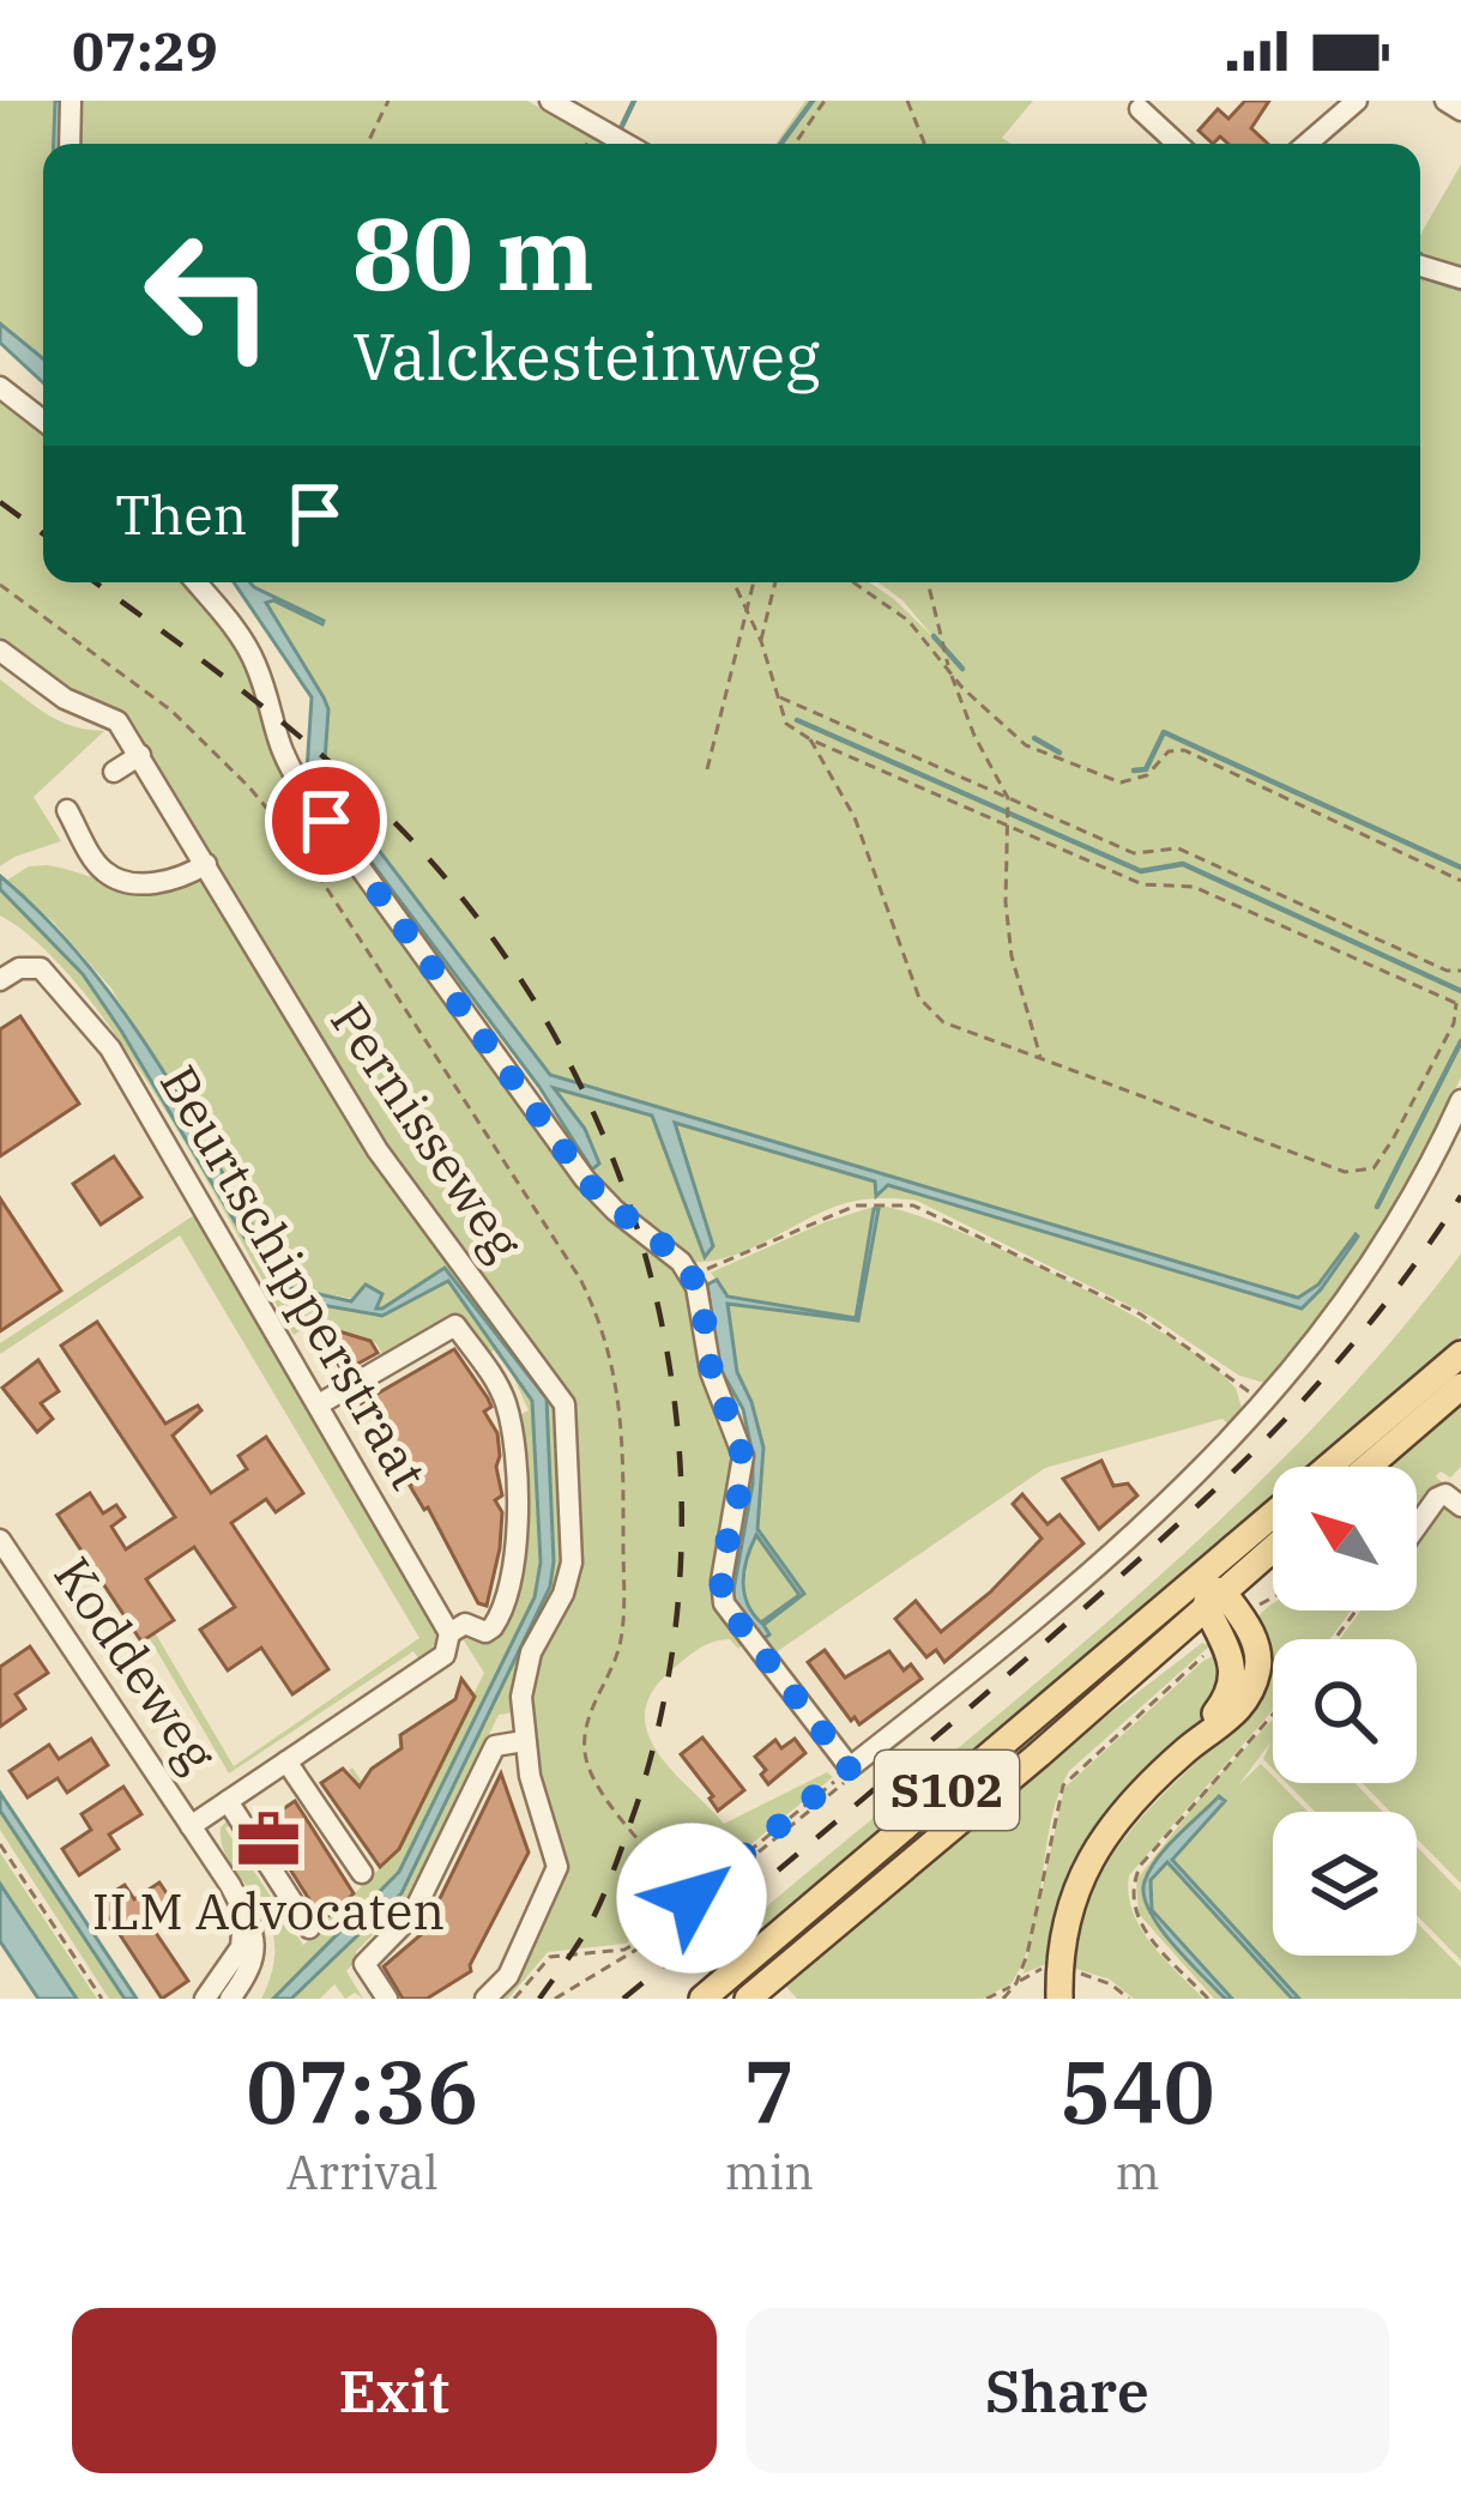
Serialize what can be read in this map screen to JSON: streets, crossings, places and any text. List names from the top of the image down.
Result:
{
  "streets": {
    "main road": ["S102"],
    "street": ["Pernisseweg", "Beurtschipperstraat", "Koddeweg"]
  },
  "places": {
    "office": ["ILM Advocaten"]
  },
  "north": "top left",
  "page": {
    "status": "07:29",
    "turn": ["80 m", "Valckesteinweg"],
    "then": "Then",
    "eta": [
      "07:36",
      "Arrival",
      "7",
      "min",
      "540",
      "m"
    ],
    "buttons": ["Exit", "Share"]
  }
}
